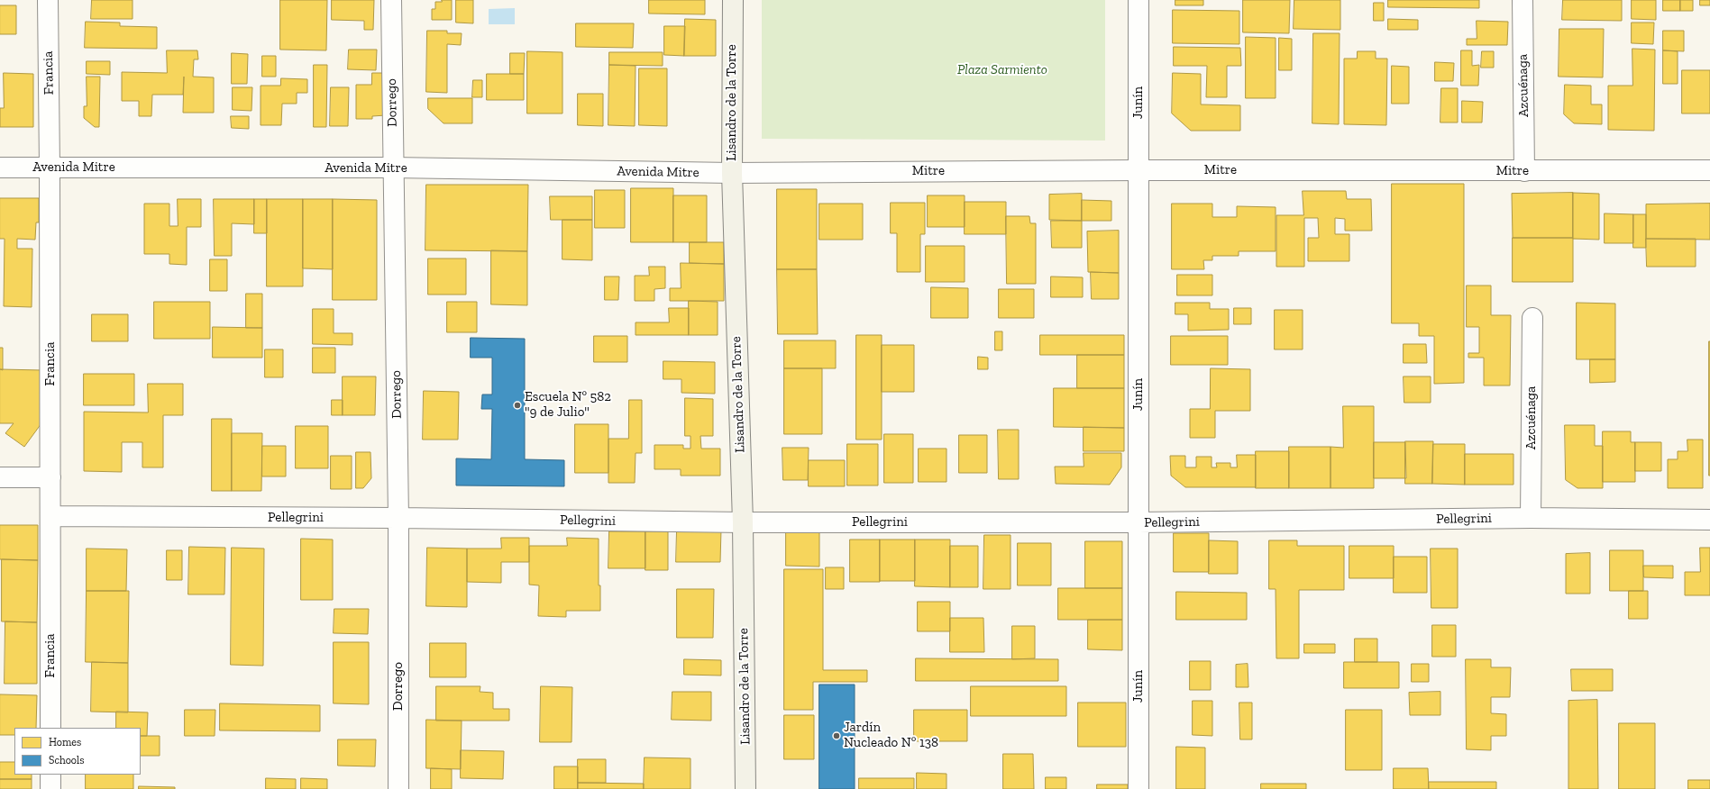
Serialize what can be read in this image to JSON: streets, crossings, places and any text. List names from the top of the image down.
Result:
{
  "streets": {
    "main road": ["Lisandro de la Torre"],
    "street": [
      "Francia",
      "Azcuénaga",
      "Dorrego",
      "Junín",
      "Avenida Mitre",
      "Mitre",
      "Pellegrini"
    ]
  },
  "crossings": [
    ["Francia", "Avenida Mitre"],
    ["Francia", "Pellegrini"],
    ["Azcuénaga", "Mitre"],
    ["Azcuénaga", "Pellegrini"],
    ["Dorrego", "Avenida Mitre"],
    ["Dorrego", "Pellegrini"],
    ["Lisandro de la Torre", "Avenida Mitre"],
    ["Lisandro de la Torre", "Mitre"],
    ["Lisandro de la Torre", "Pellegrini"],
    ["Junín", "Mitre"],
    ["Junín", "Pellegrini"],
    ["Avenida Mitre", "Mitre"]
  ],
  "parks": ["Plaza Sarmiento"],
  "places": ["Escuela Nº 582 \"9 de Julio\"", "Jardín Nucleado Nº 138"],
  "legend": ["Homes", "Schools"]
}
